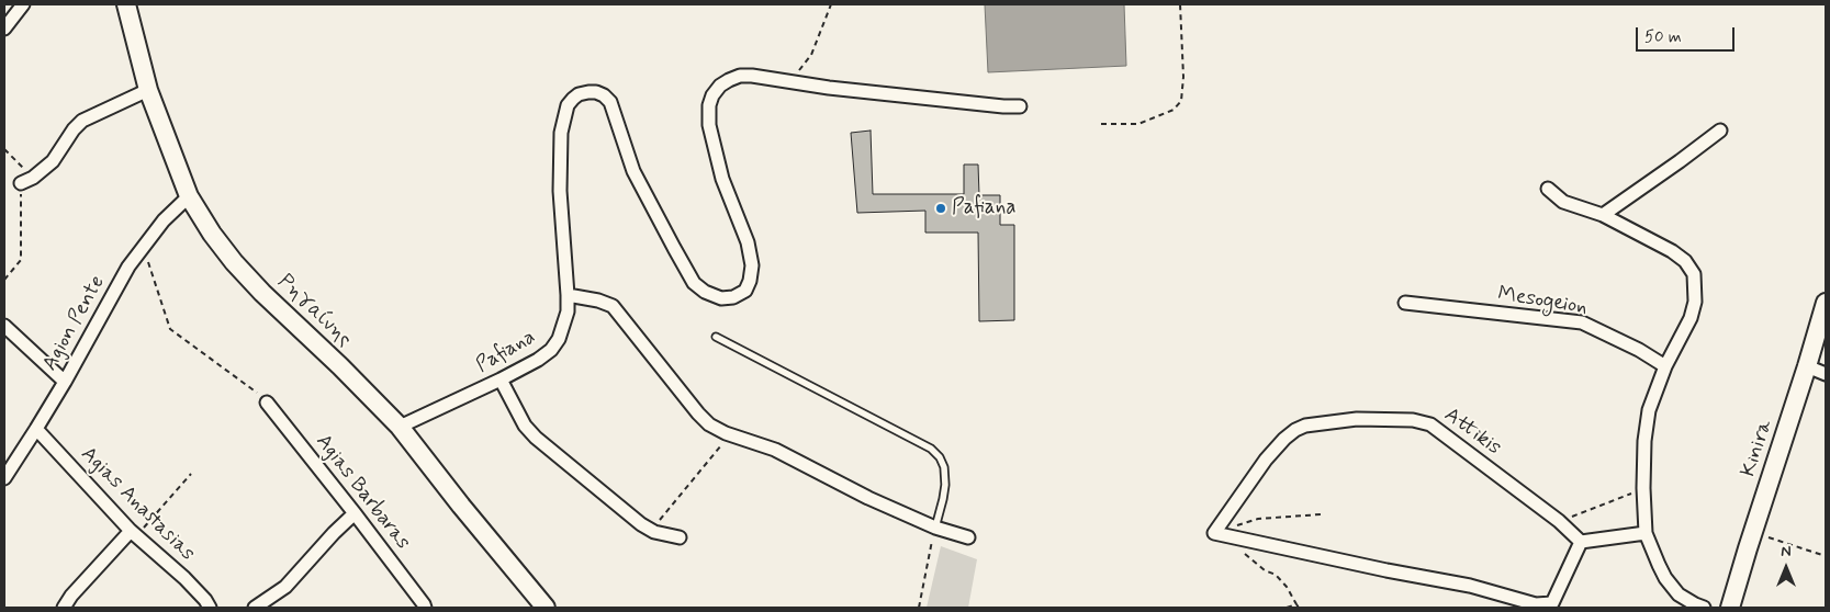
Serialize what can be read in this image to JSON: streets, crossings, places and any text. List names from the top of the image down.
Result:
{
  "streets": {
    "street": [
      "Mesogeion",
      "Ρηγαίνης",
      "Agion Pente",
      "Pafiana",
      "Attikis",
      "Kinira",
      "Agias Barbaras",
      "Agias Anastasias"
    ]
  },
  "crossings": [
    ["Ρηγαίνης", "Agion Pente"],
    ["Ρηγαίνης", "Pafiana"],
    ["Agion Pente", "Agias Anastasias"]
  ],
  "places": ["Pafiana"],
  "scale_bar": "50 m",
  "north": "top"
}
